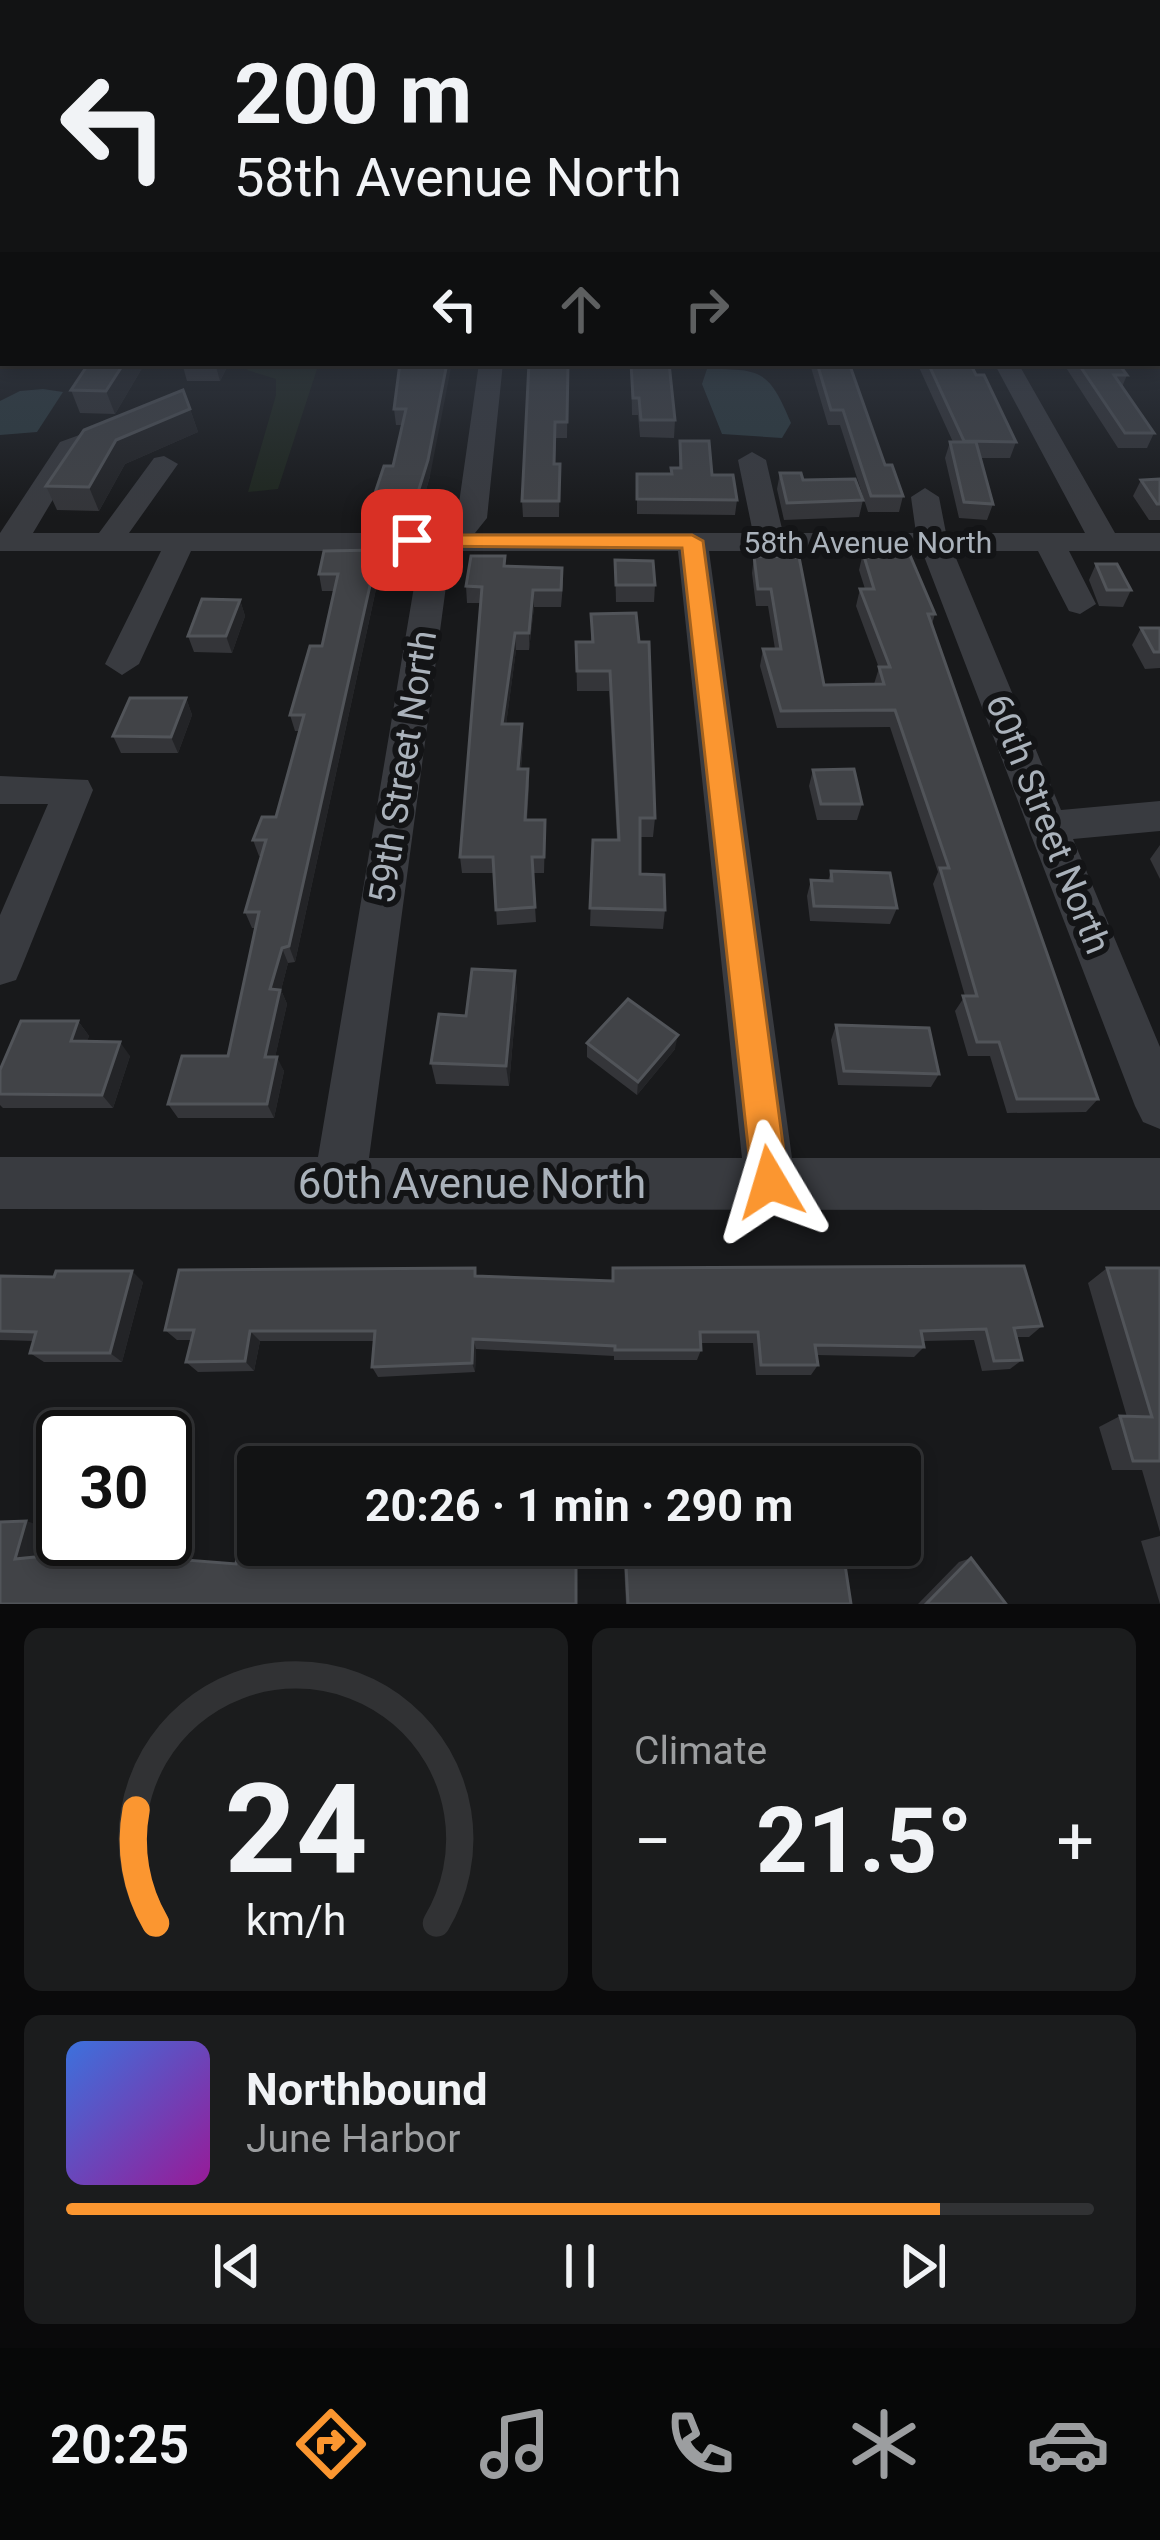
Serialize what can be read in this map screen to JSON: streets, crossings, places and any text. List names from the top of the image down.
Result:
{
  "streets": {
    "street": [
      "58th Avenue North",
      "59th Street North",
      "60th Street North",
      "60th Avenue North"
    ]
  },
  "crossings": [
    ["58th Avenue North", "59th Street North"],
    ["58th Avenue North", "60th Street North"],
    ["59th Street North", "60th Avenue North"]
  ],
  "page": {
    "turn": ["200 m", "58th Avenue North"],
    "limit": "30",
    "trip": "20:26 · 1 min · 290 m",
    "tile": "Climate",
    "heat": ["−", "21.5°", "+"],
    "song": ["Northbound", "June Harbor"],
    "tabs": "20:25",
    "gauge": ["24", "km/h"]
  }
}
